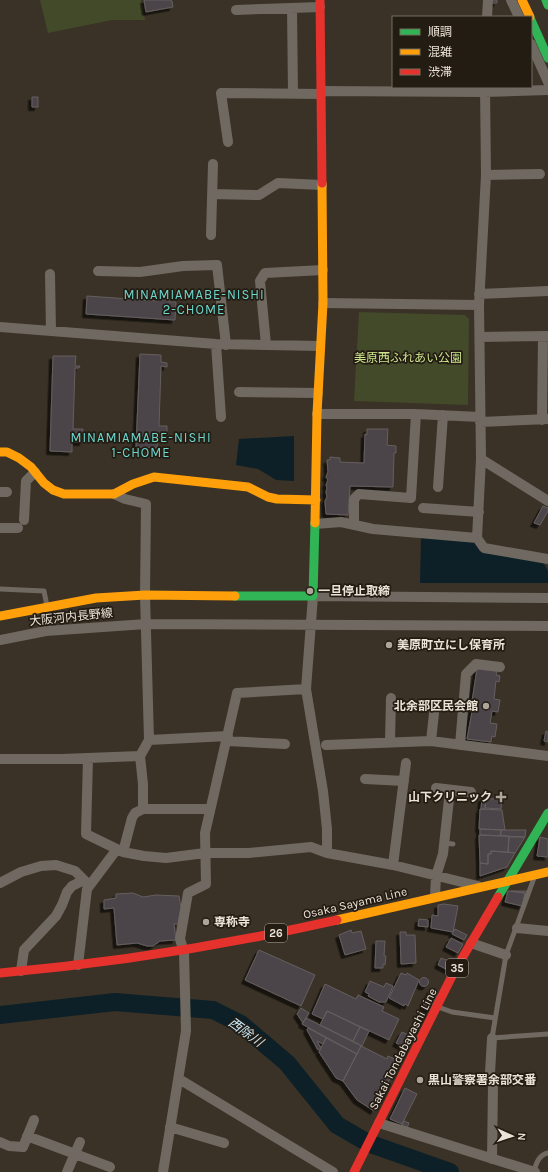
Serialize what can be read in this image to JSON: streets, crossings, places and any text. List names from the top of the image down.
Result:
{
  "streets": {
    "main road": [
      "大阪河内長野線",
      "Osaka Sayama Line",
      "26",
      "35",
      "Sakai Tondabayashi Line"
    ]
  },
  "crossings": [
    ["Osaka Sayama Line", "Sakai Tondabayashi Line"]
  ],
  "districts": ["MINAMIAMABE-NISHI 2-CHOME", "MINAMIAMABE-NISHI 1-CHOME"],
  "water": ["西除川"],
  "parks": ["美原西ふれあい公園"],
  "places": {
    "other": [
      "一旦停止取締",
      "美原町立にし保育所",
      "北余部区民会館",
      "専称寺",
      "黒山警察署余部交番"
    ],
    "health": ["山下クリニック"]
  },
  "legend": ["順調", "混雑", "渋滞"],
  "north": "right"
}
